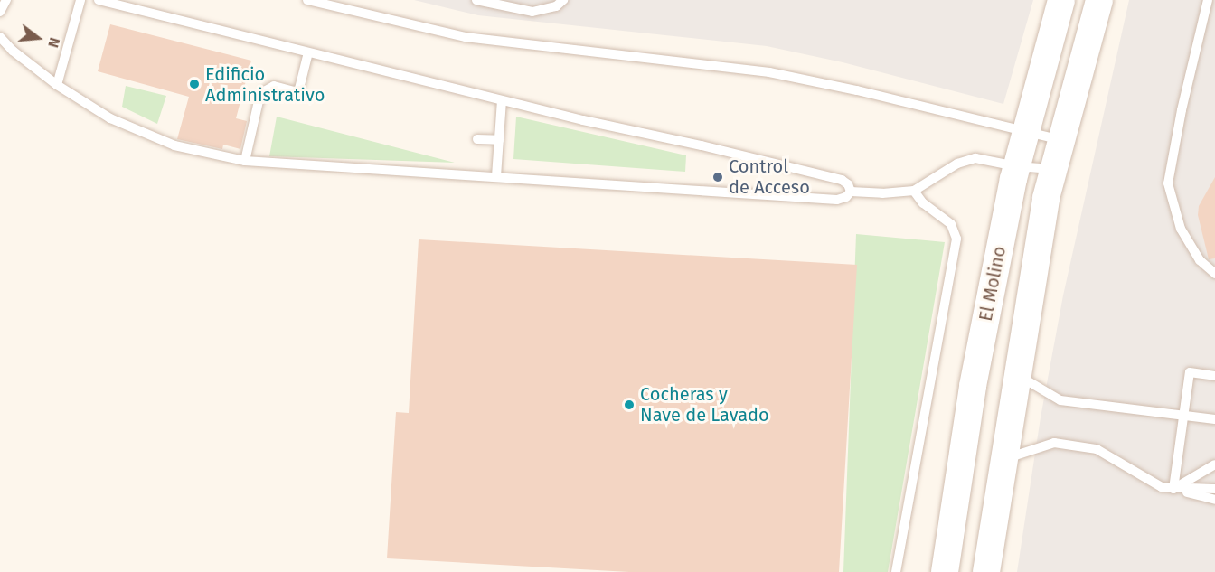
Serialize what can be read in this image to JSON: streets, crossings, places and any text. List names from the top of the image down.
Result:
{
  "streets": {
    "street": ["El Molino"]
  },
  "places": ["Edificio Administrativo", "Control de Acceso", "Cocheras y Nave de Lavado"],
  "north": "right"
}
